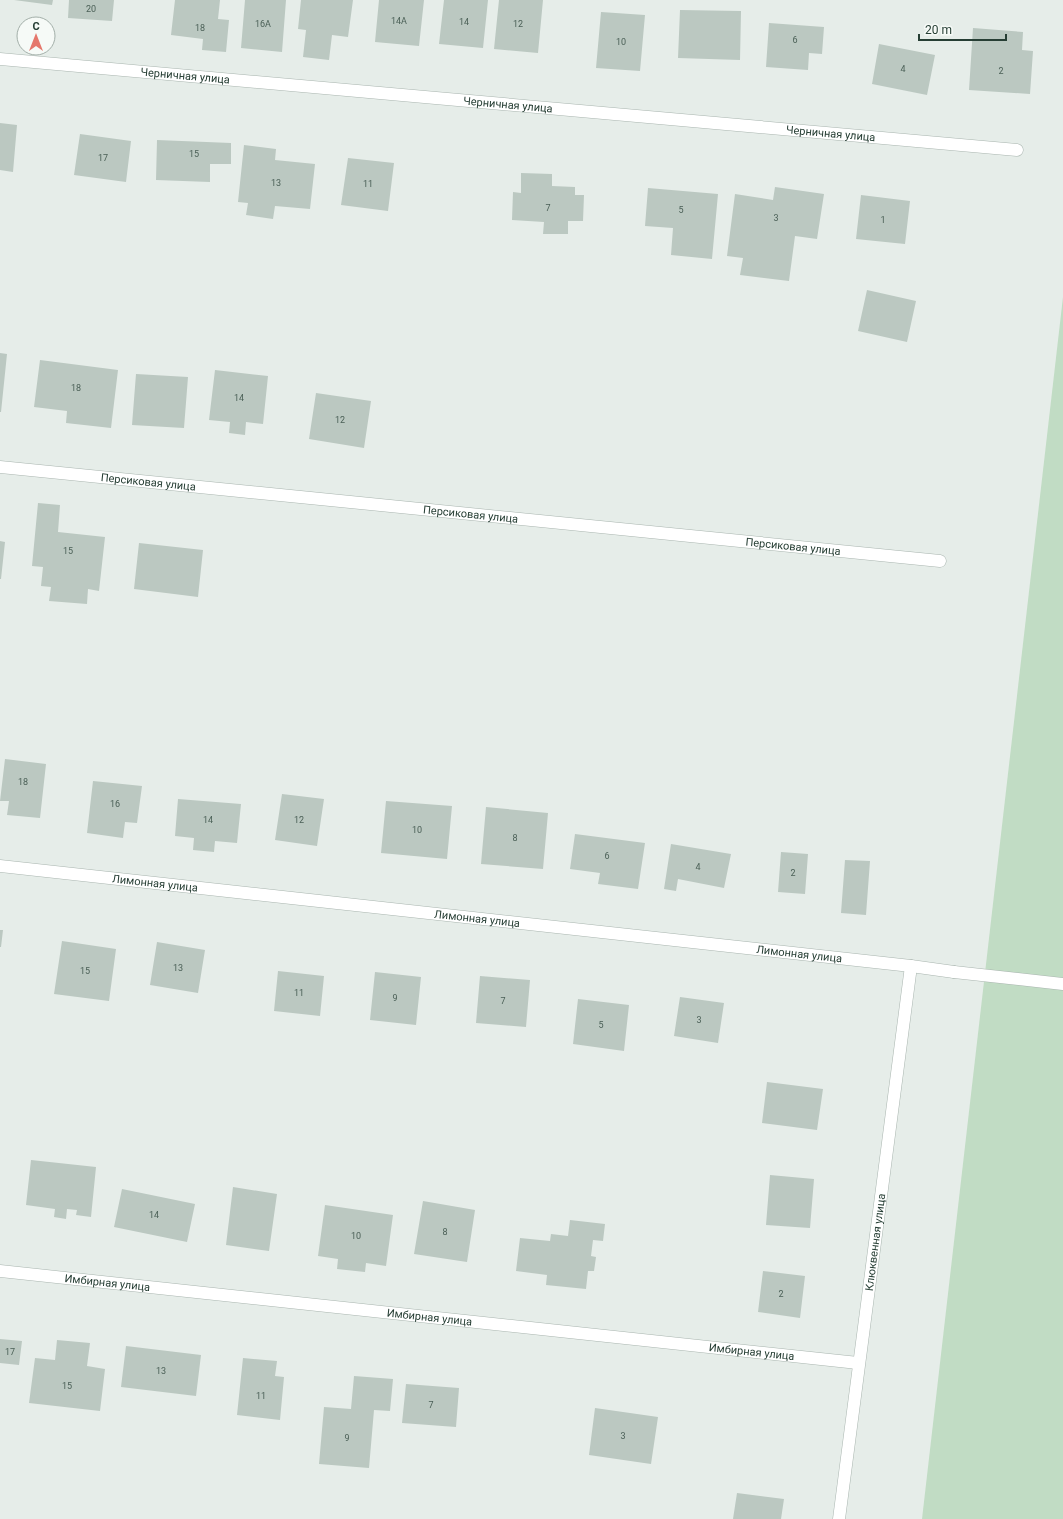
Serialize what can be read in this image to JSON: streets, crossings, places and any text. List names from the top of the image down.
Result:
{
  "streets": {
    "street": [
      "Черничная улица",
      "Персиковая улица",
      "Лимонная улица",
      "Клюквенная улица",
      "Имбирная улица"
    ]
  },
  "crossings": [
    ["Лимонная улица", "Клюквенная улица"],
    ["Клюквенная улица", "Имбирная улица"]
  ],
  "house_numbers": [
    "20",
    "14А",
    "14",
    "16А",
    "12",
    "18",
    "6",
    "10",
    "4",
    "2",
    "15",
    "17",
    "13",
    "11",
    "7",
    "5",
    "3",
    "1",
    "18",
    "14",
    "12",
    "15",
    "18",
    "16",
    "14",
    "12",
    "10",
    "8",
    "6",
    "4",
    "2",
    "13",
    "15",
    "11",
    "9",
    "7",
    "3",
    "5",
    "14",
    "8",
    "10",
    "2",
    "17",
    "13",
    "15",
    "11",
    "7",
    "3",
    "9"
  ],
  "scale_bar": "20 m",
  "north": "top"
}
